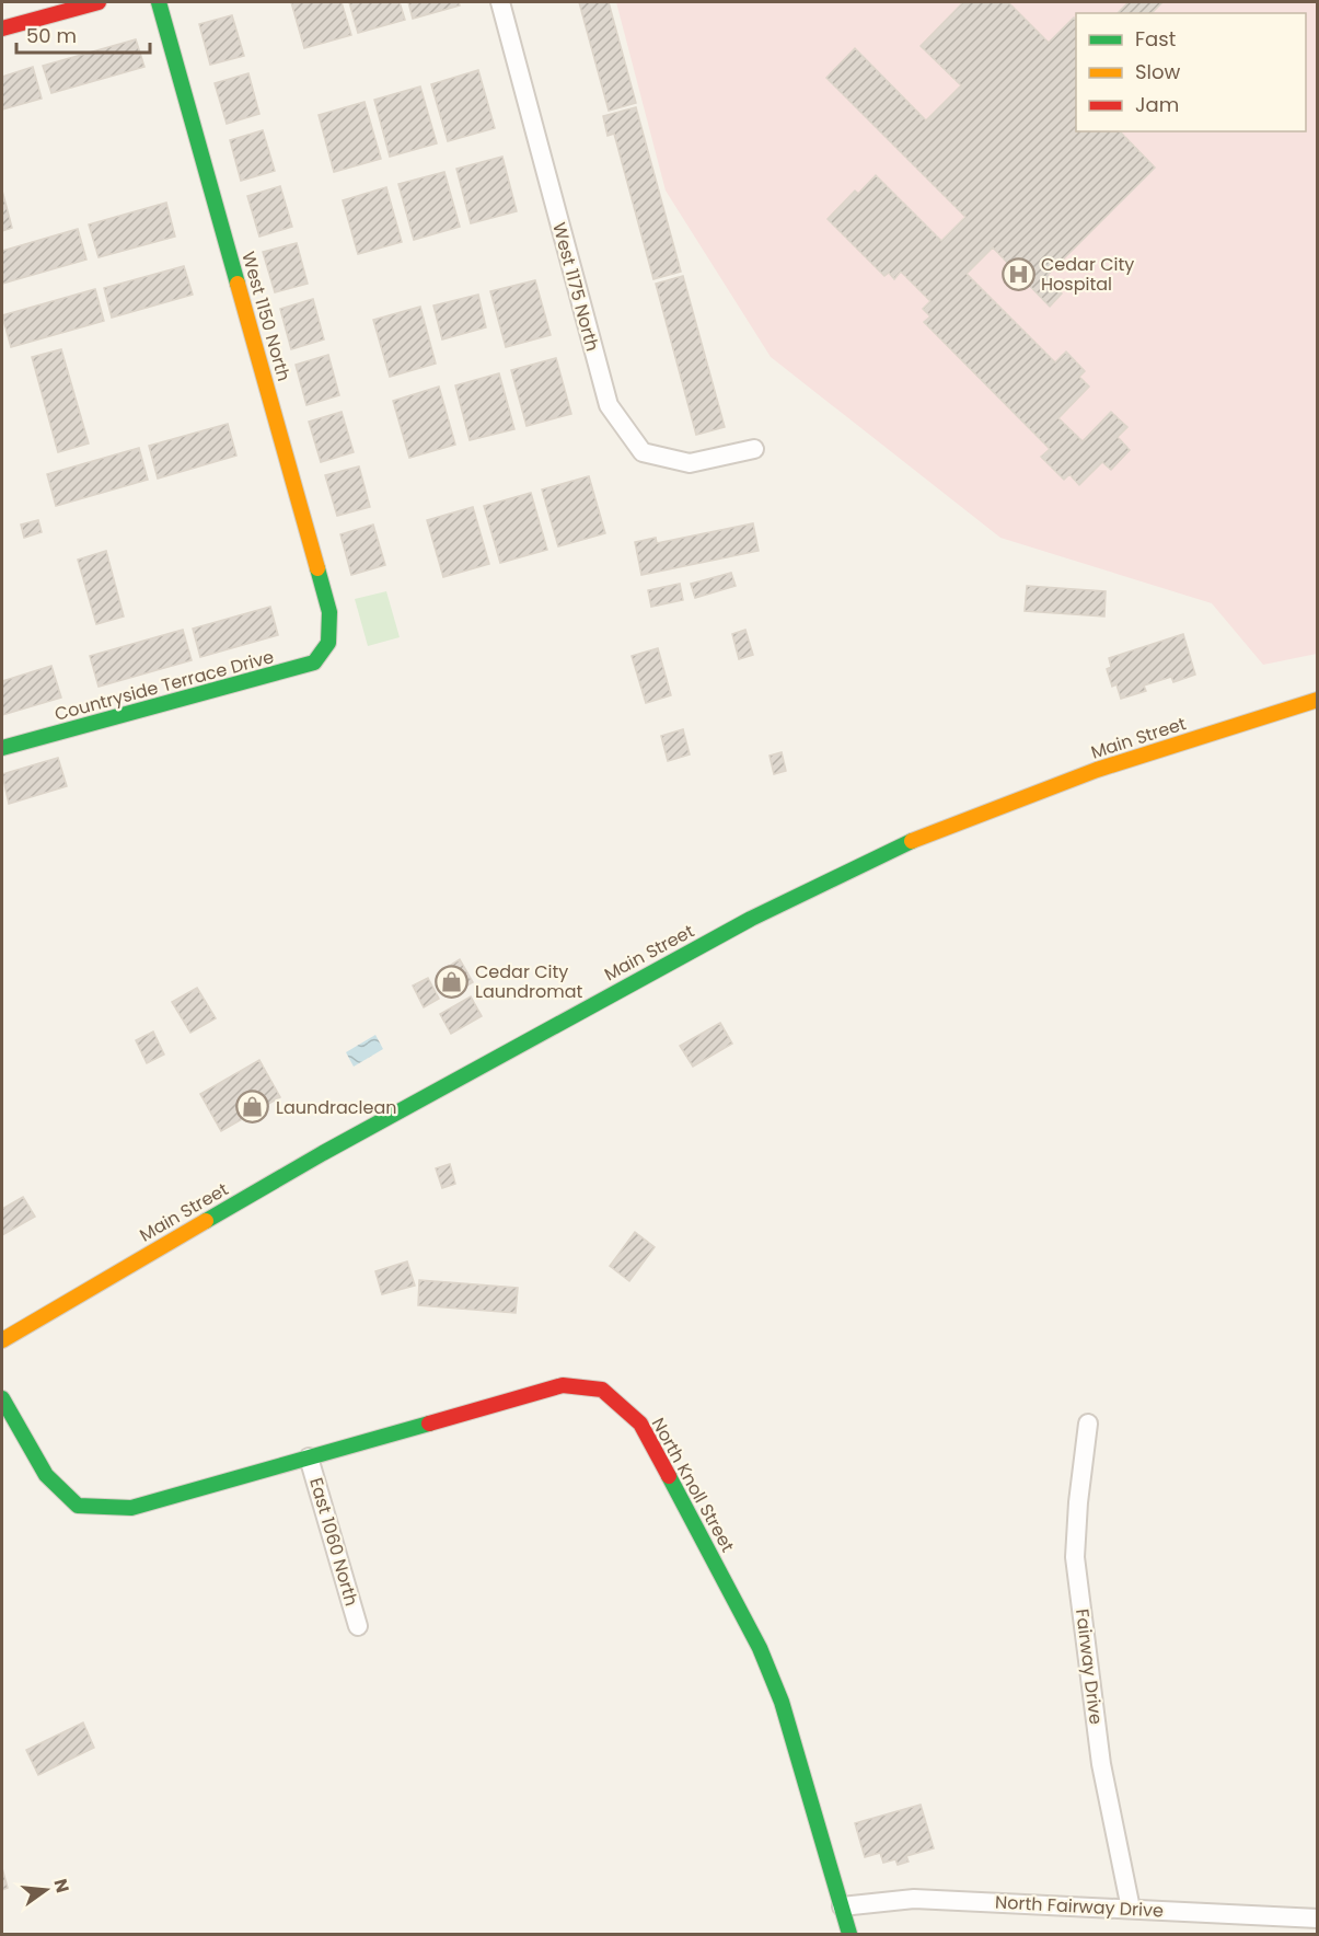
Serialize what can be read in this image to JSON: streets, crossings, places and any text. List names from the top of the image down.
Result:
{
  "streets": {
    "street": [
      "West 1175 North",
      "West 1150 North",
      "Countryside Terrace Drive",
      "Main Street",
      "North Knoll Street",
      "East 1060 North",
      "Fairway Drive",
      "North Fairway Drive"
    ]
  },
  "crossings": [
    ["West 1150 North", "Countryside Terrace Drive"],
    ["North Knoll Street", "East 1060 North"],
    ["North Knoll Street", "North Fairway Drive"],
    ["Fairway Drive", "North Fairway Drive"]
  ],
  "places": {
    "hospital": ["Cedar City Hospital"],
    "shop": ["Cedar City Laundromat", "Laundraclean"]
  },
  "legend": ["Fast", "Slow", "Jam"],
  "scale_bar": "50 m",
  "north": "right"
}
